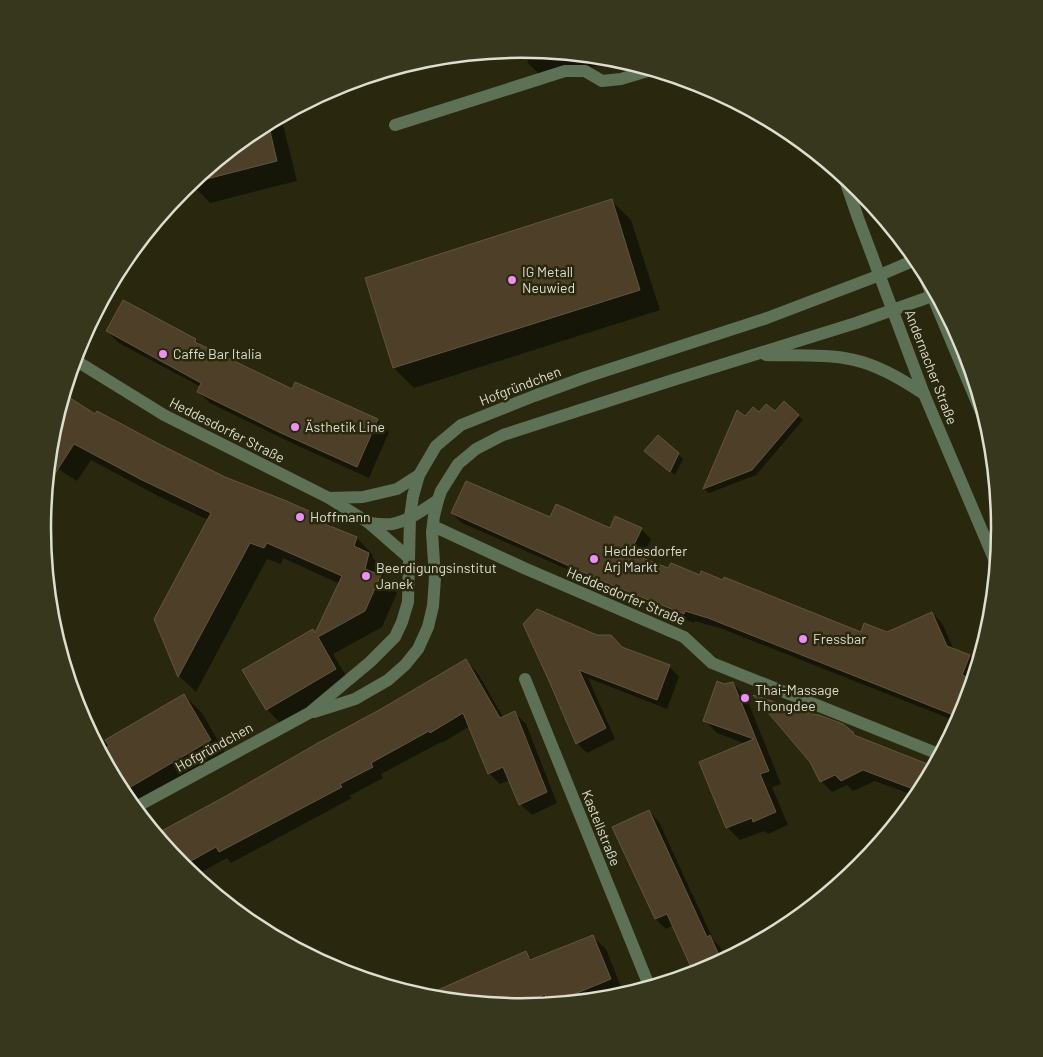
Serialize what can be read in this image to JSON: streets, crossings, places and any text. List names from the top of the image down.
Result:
{
  "streets": {
    "street": [
      "Andernacher Straße",
      "Hofgründchen",
      "Heddesdorfer Straße",
      "Kastellstraße"
    ]
  },
  "crossings": [
    ["Andernacher Straße", "Hofgründchen"],
    ["Hofgründchen", "Heddesdorfer Straße"]
  ],
  "places": [
    "IG Metall Neuwied",
    "Caffe Bar Italia",
    "Ästhetik Line",
    "Hoffmann",
    "Heddesdorfer Arj Markt",
    "Beerdigungsinstitut Janek",
    "Fressbar",
    "Thai-Massage Thongdee"
  ]
}
